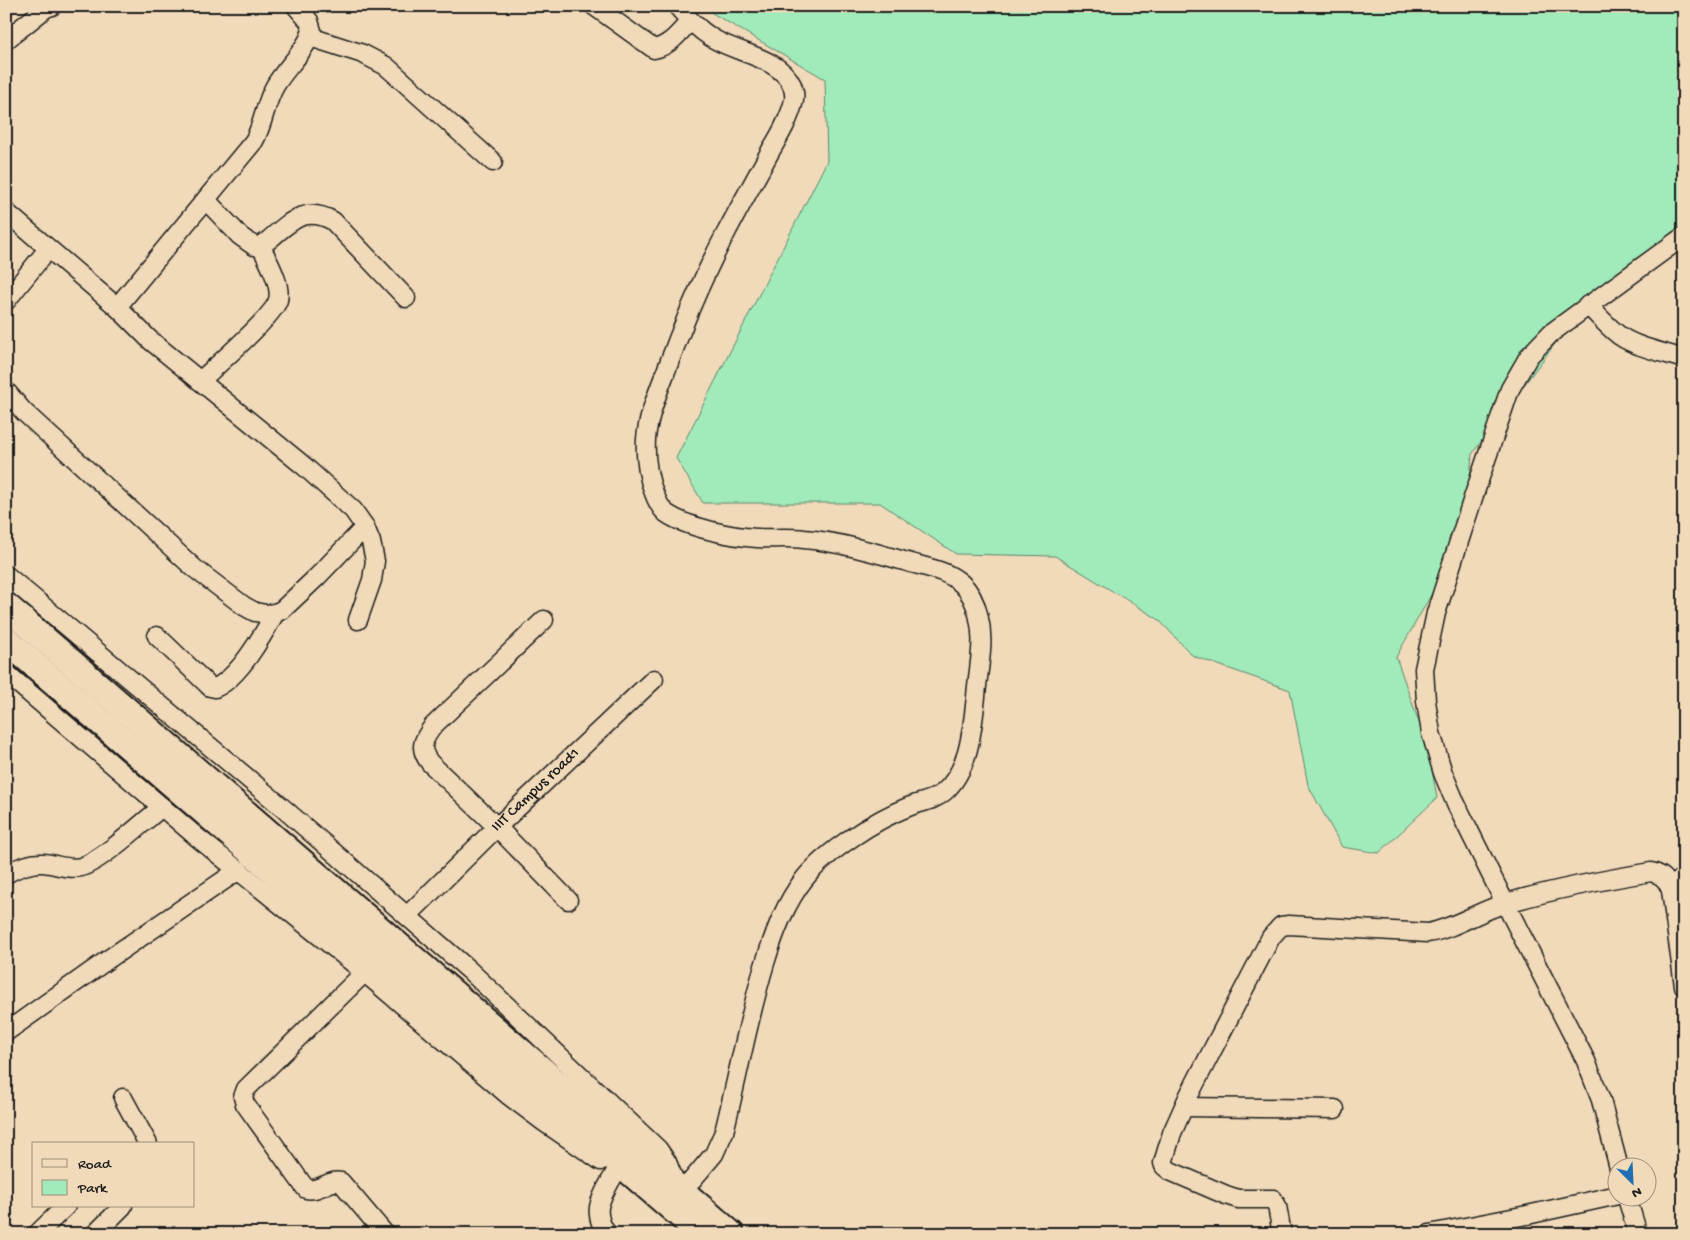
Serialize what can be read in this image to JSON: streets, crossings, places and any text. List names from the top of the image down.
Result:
{
  "streets": {
    "street": ["IIIT Campus road1"]
  },
  "legend": ["Road", "Park"],
  "north": "bottom right"
}
